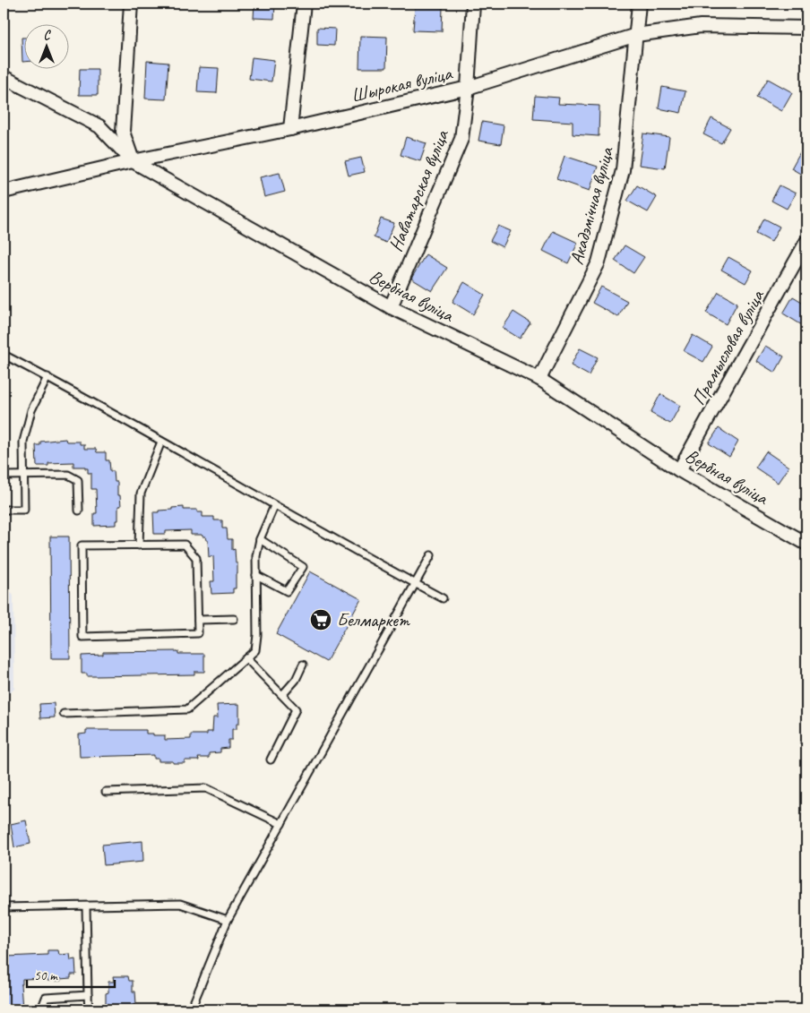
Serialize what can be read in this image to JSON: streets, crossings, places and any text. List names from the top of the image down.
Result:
{
  "streets": {
    "street": [
      "Шырокая вуліца",
      "Наватарская вуліца",
      "Акадэмічная вуліца",
      "Вербная вуліца",
      "Прамысловая вуліца"
    ]
  },
  "crossings": [
    ["Шырокая вуліца", "Наватарская вуліца"],
    ["Шырокая вуліца", "Акадэмічная вуліца"],
    ["Шырокая вуліца", "Вербная вуліца"],
    ["Наватарская вуліца", "Вербная вуліца"],
    ["Акадэмічная вуліца", "Вербная вуліца"],
    ["Вербная вуліца", "Прамысловая вуліца"]
  ],
  "places": {
    "supermarket": ["Белмаркет"]
  },
  "scale_bar": "50 m",
  "north": "top"
}
